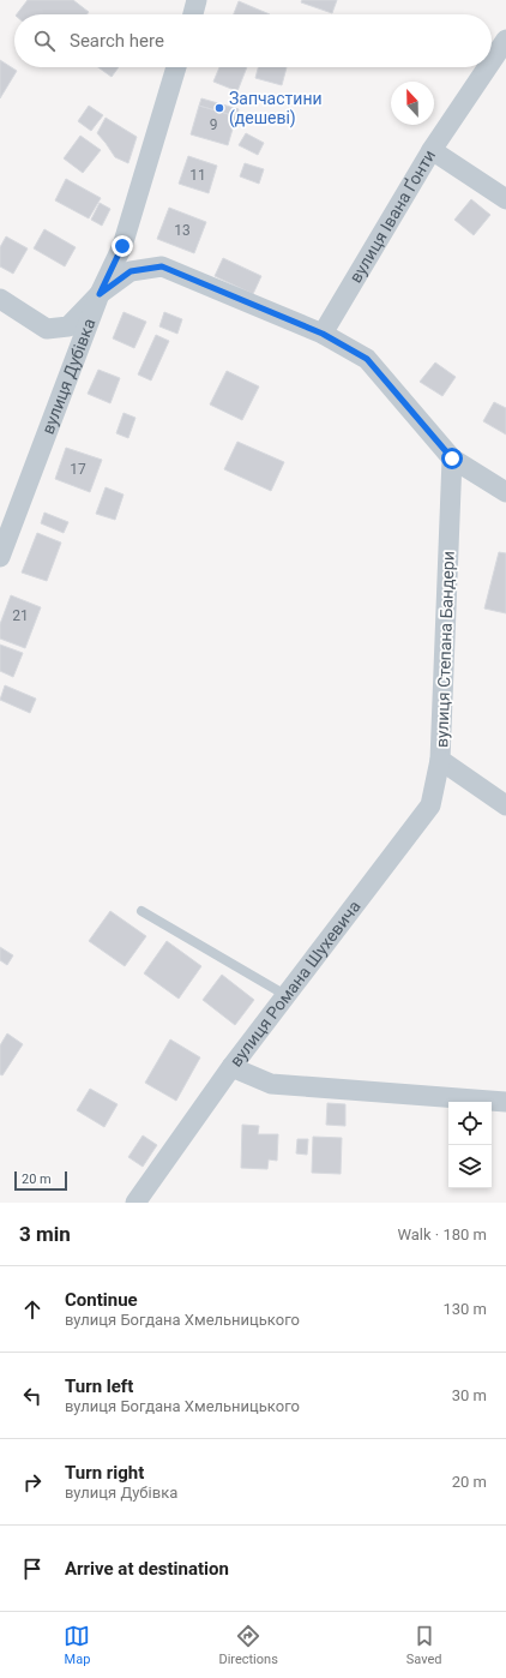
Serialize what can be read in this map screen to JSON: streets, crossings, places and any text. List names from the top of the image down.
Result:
{
  "streets": {
    "street": [
      "вулиця Івана Ґонти",
      "вулиця Дубівка",
      "вулиця Степана Бандери",
      "вулиця Романа Шухевича"
    ]
  },
  "crossings": [
    ["вулиця Степана Бандери", "вулиця Романа Шухевича"]
  ],
  "places": ["Запчастини (дешеві)"],
  "house_numbers": [
    "9",
    "11",
    "13",
    "17",
    "21"
  ],
  "scale_bar": "20 m",
  "north": "top",
  "page": {
    "search": "Search here",
    "scale": "20 m",
    "heading": ["3 min", "Walk · 180 m"],
    "list": [
      ["Continue", "вулиця Богдана Хмельницького", "130 m"],
      ["Turn left", "вулиця Богдана Хмельницького", "30 m"],
      ["Turn right", "вулиця Дубівка", "20 m"],
      "Arrive at destination"
    ],
    "nav": ["Map", "Directions", "Saved"]
  }
}
